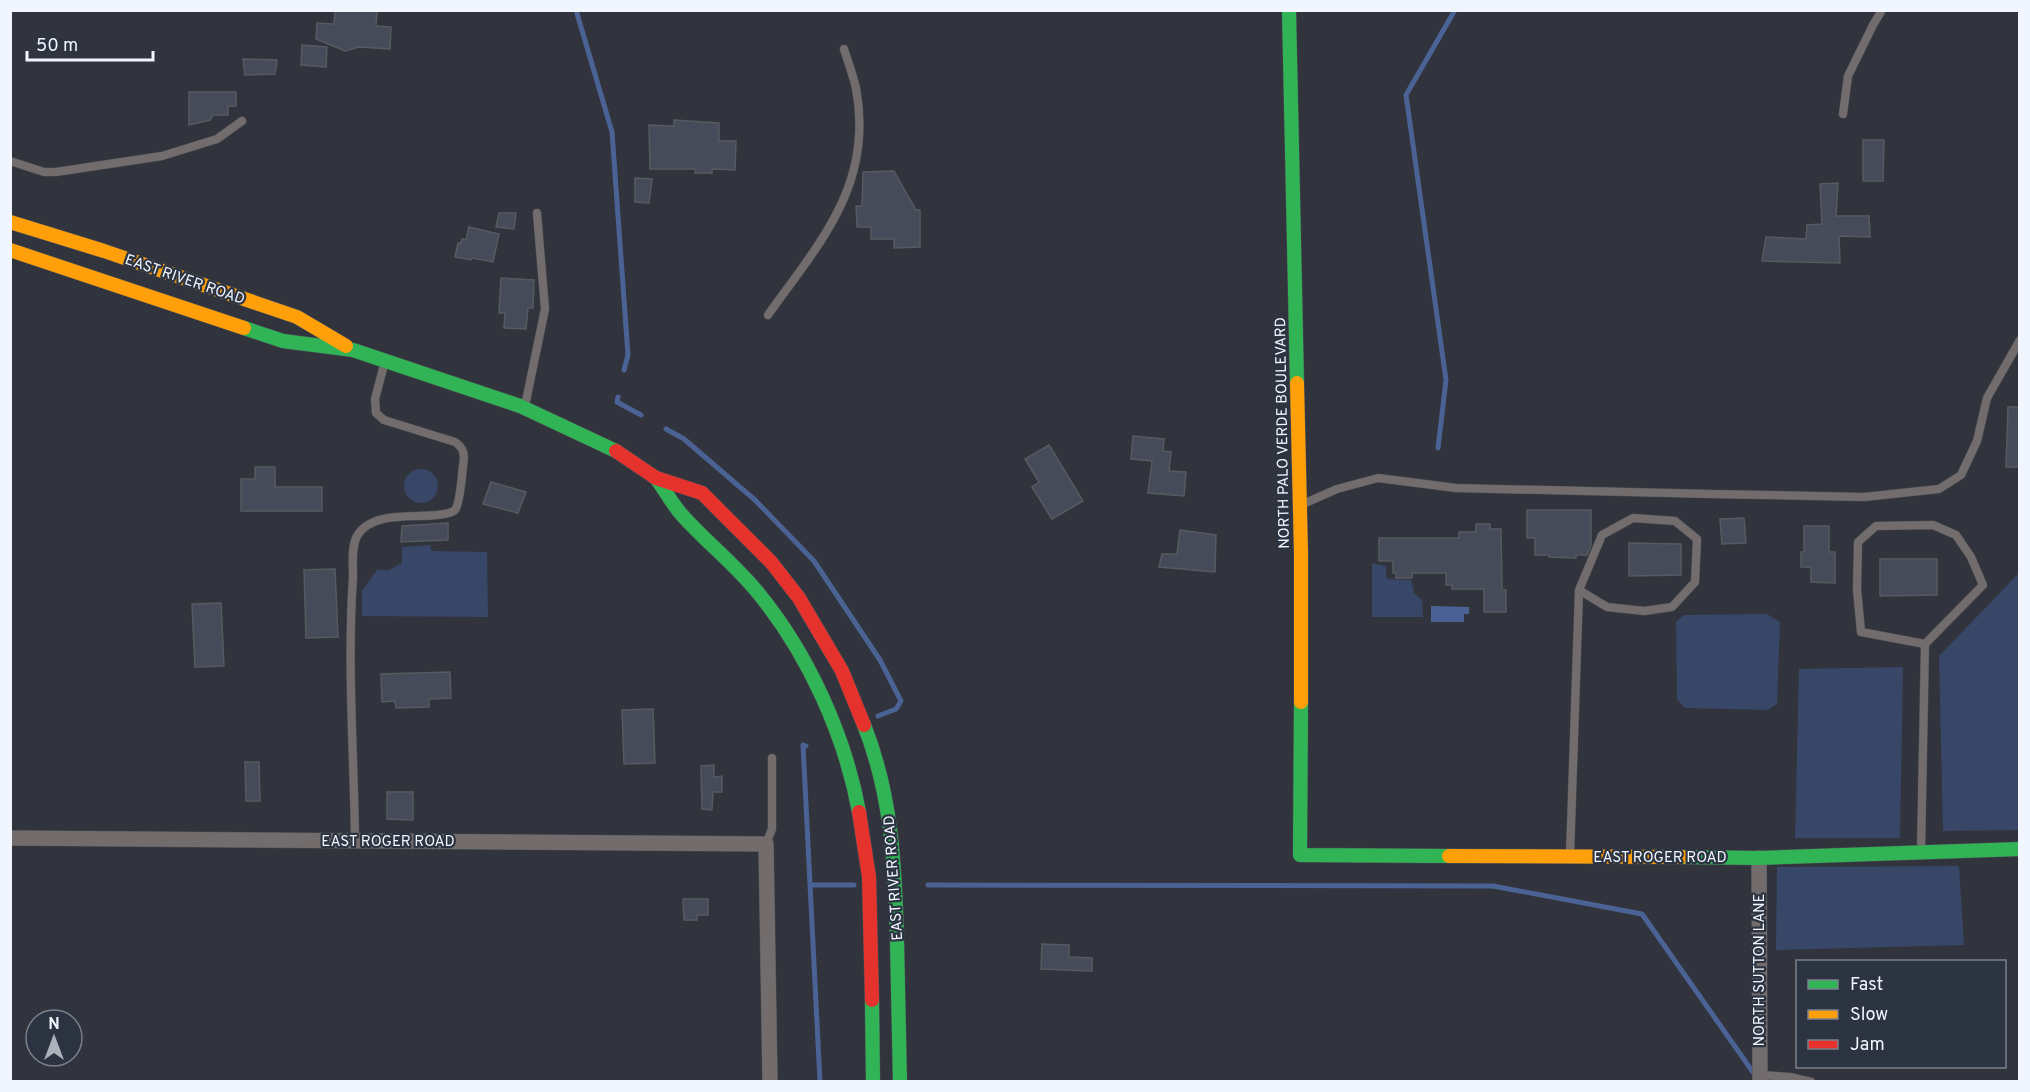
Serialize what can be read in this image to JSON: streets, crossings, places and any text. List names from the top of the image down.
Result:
{
  "streets": {
    "main road": ["EAST RIVER ROAD", "NORTH PALO VERDE BOULEVARD", "EAST ROGER ROAD"],
    "street": ["NORTH SUTTON LANE"]
  },
  "crossings": [
    ["NORTH PALO VERDE BOULEVARD", "EAST ROGER ROAD"],
    ["EAST ROGER ROAD", "NORTH SUTTON LANE"]
  ],
  "legend": ["Fast", "Slow", "Jam"],
  "scale_bar": "50 m",
  "north": "top"
}
